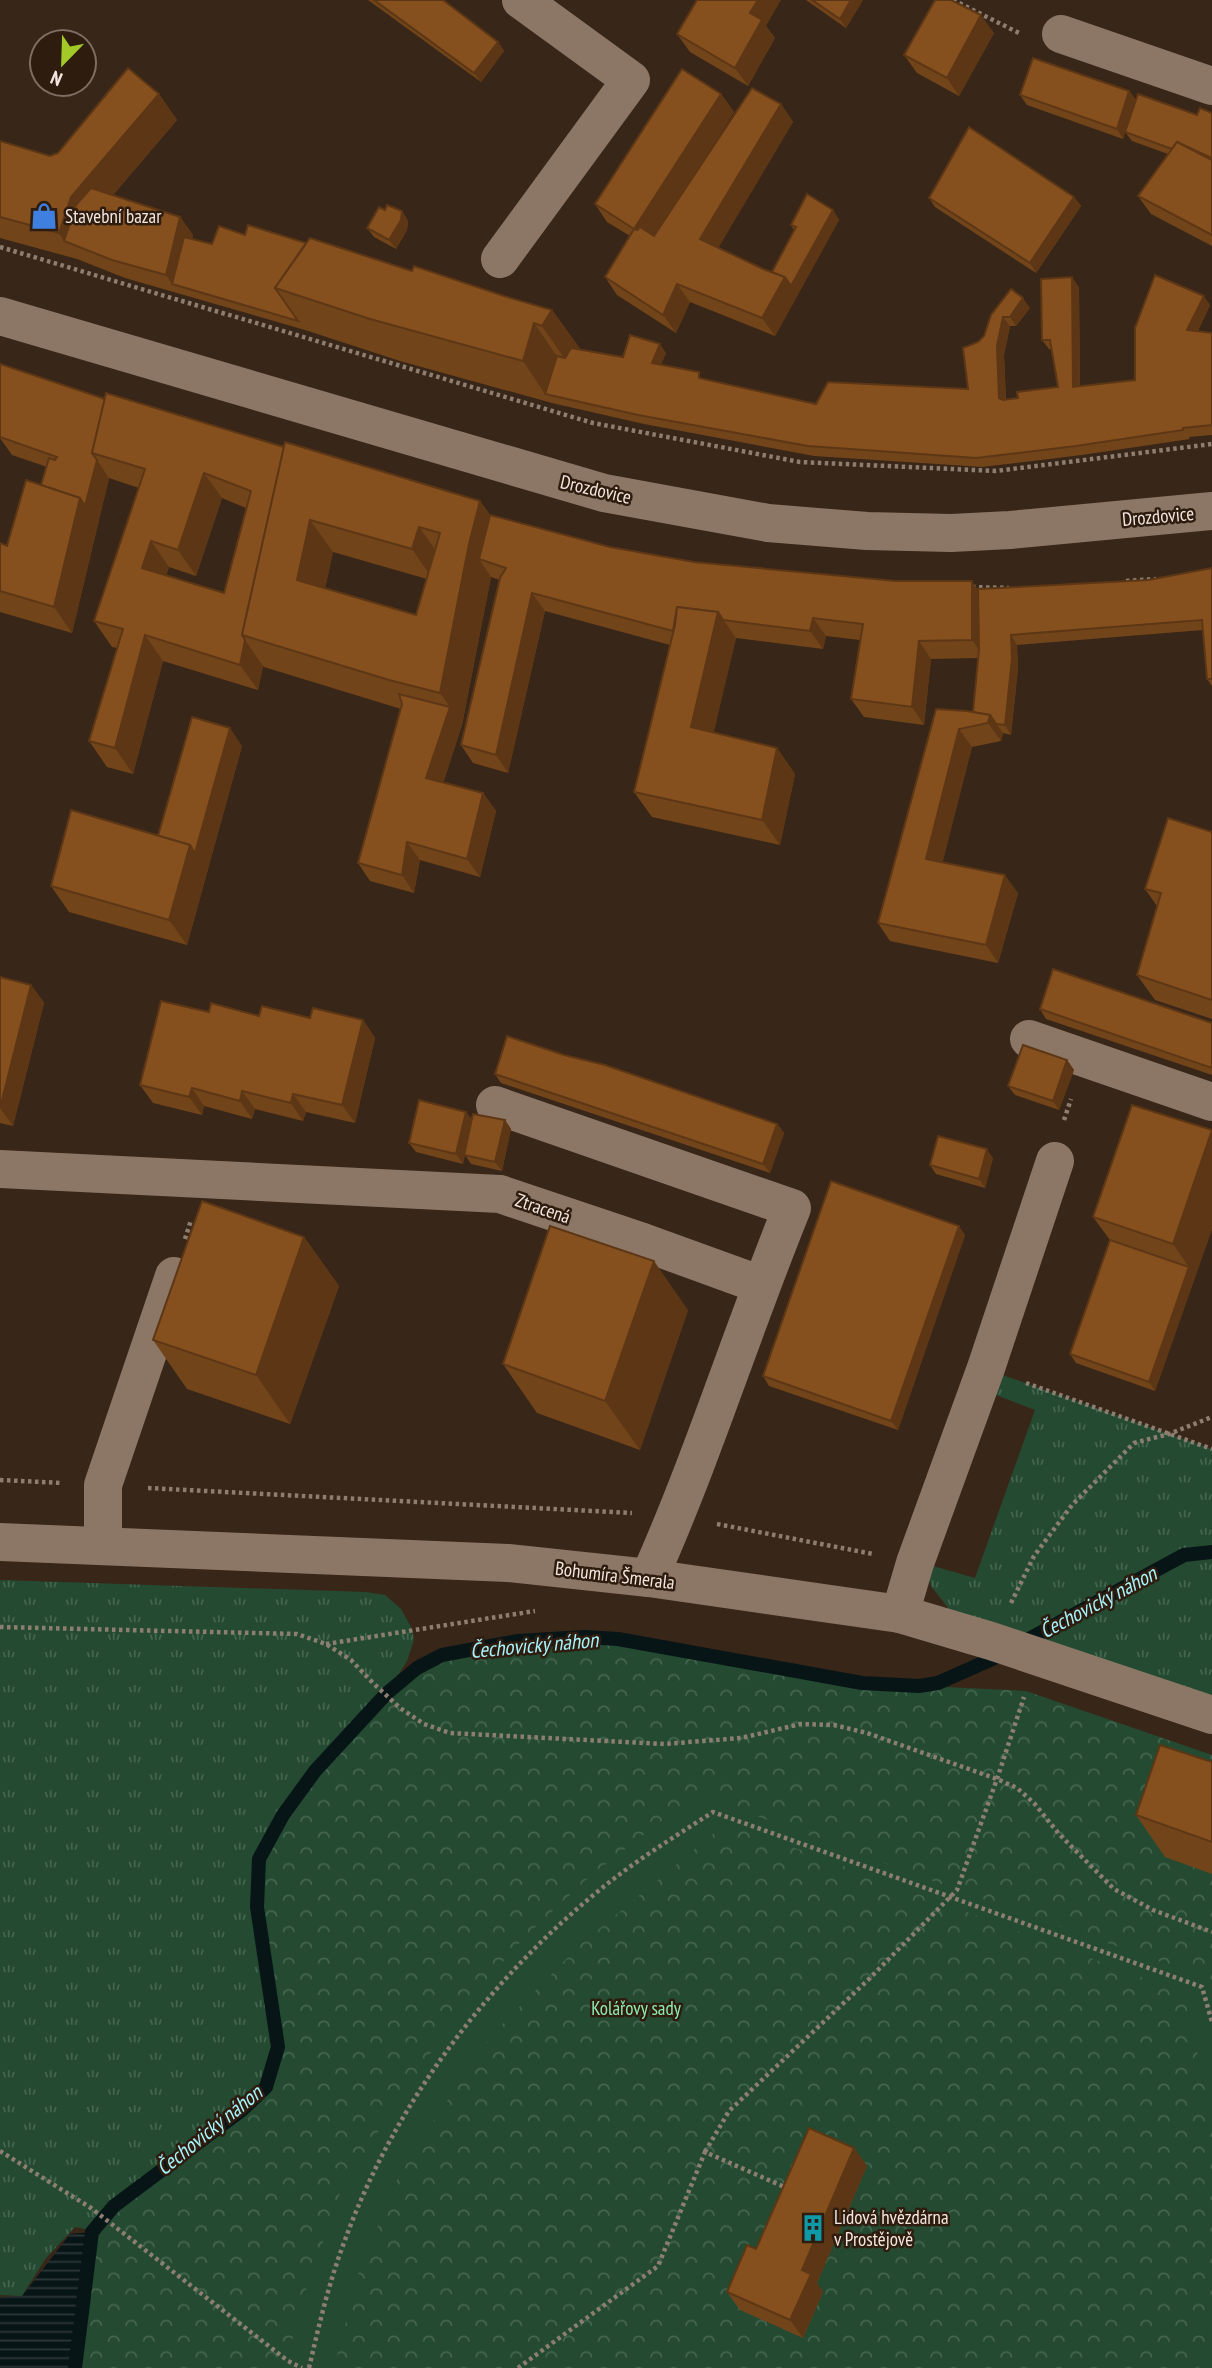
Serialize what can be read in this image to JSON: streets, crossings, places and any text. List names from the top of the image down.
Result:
{
  "streets": {
    "street": ["Drozdovice", "Ztracená", "Bohumíra Šmerala"]
  },
  "water": ["Čechovický náhon"],
  "parks": ["Kolářovy sady"],
  "places": {
    "shop": ["Stavební bazar"],
    "building": ["Lidová hvězdárna v Prostějově"]
  },
  "north": "bottom left"
}
